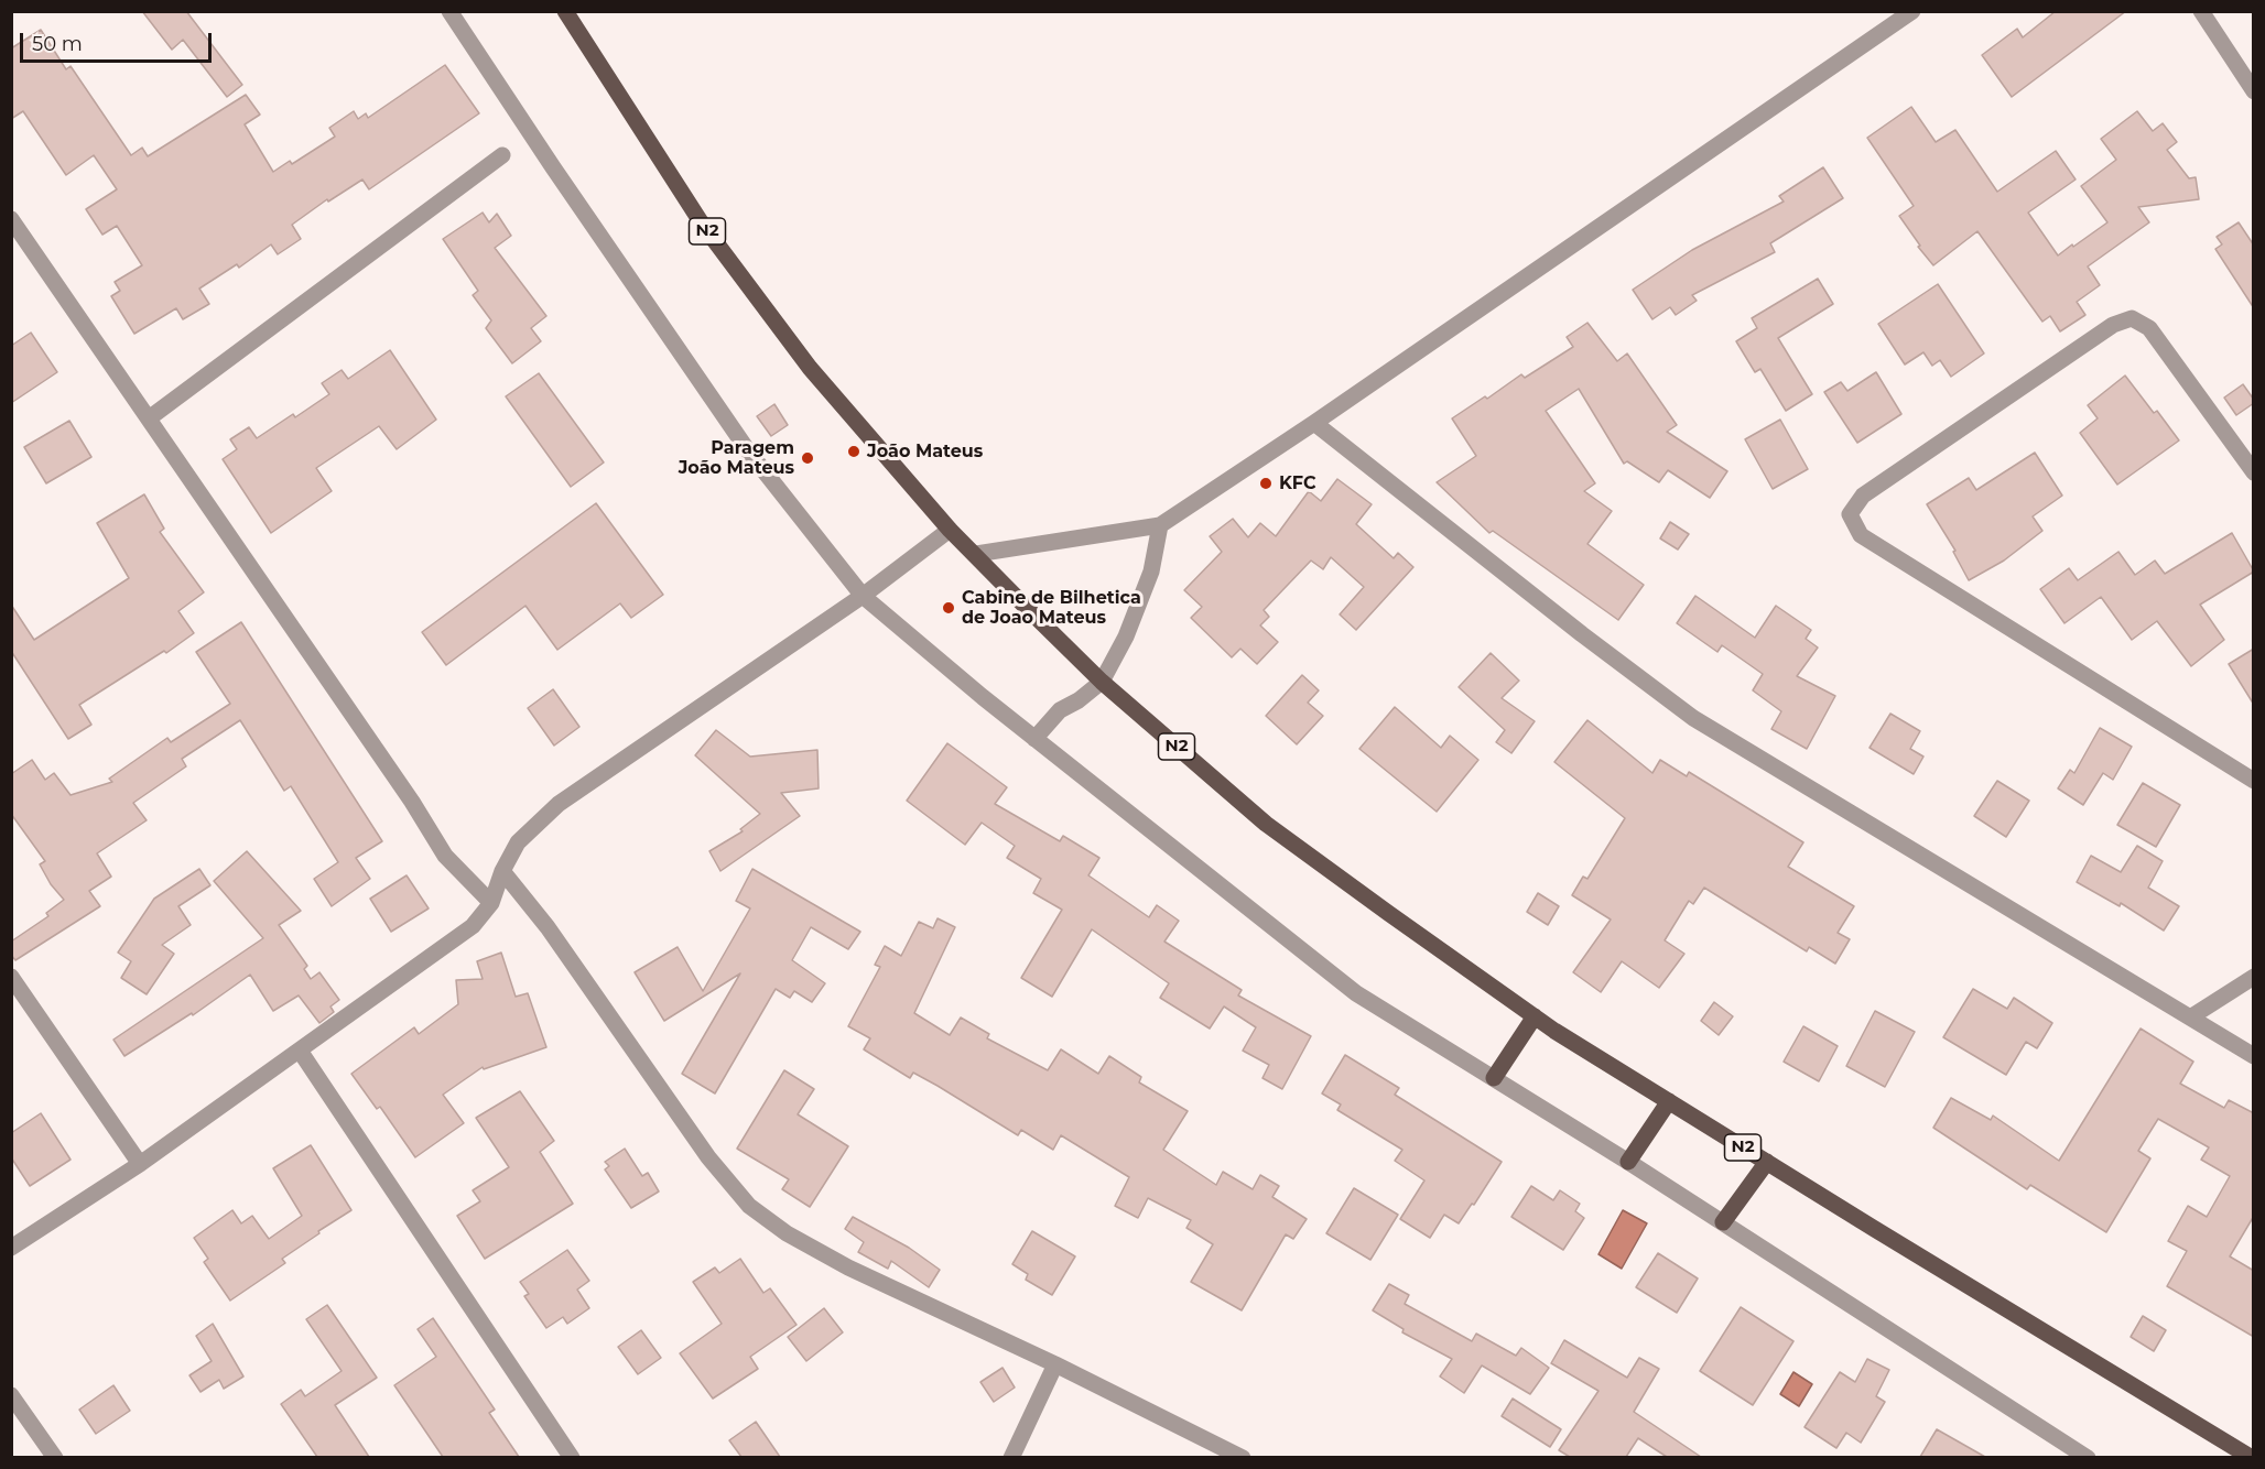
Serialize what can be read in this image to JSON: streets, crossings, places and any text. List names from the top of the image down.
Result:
{
  "streets": {
    "main road": ["N2"]
  },
  "places": [
    "João Mateus",
    "Paragem João Mateus",
    "KFC",
    "Cabine de Bilhetica de Joao Mateus"
  ],
  "scale_bar": "50 m"
}
